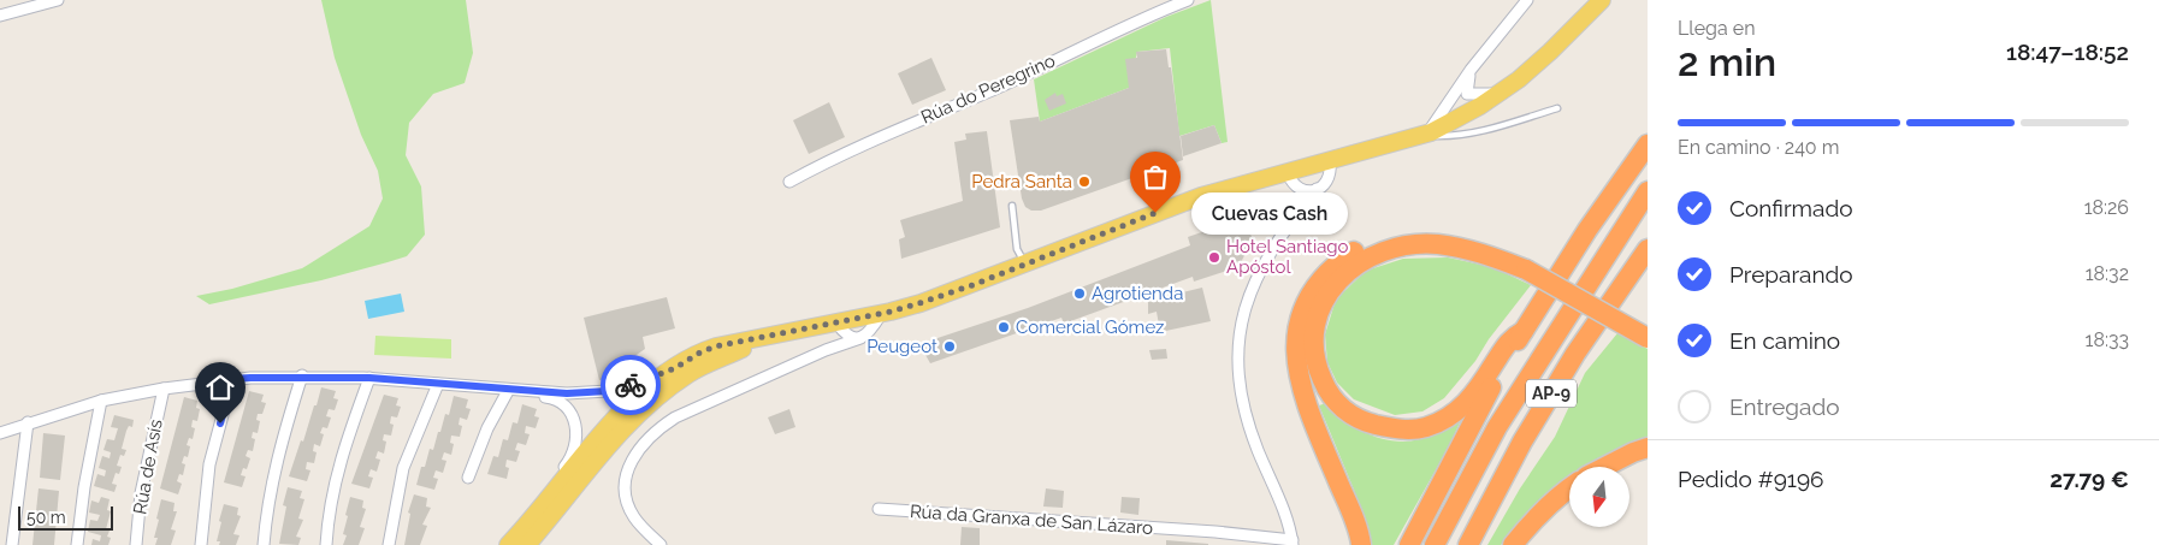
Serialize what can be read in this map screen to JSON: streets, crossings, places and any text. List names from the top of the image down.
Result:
{
  "streets": {
    "highway": ["AP-9"],
    "street": ["Rúa do Peregrino", "Rúa de Asís", "Rúa da Granxa de San Lázaro"]
  },
  "places": [
    "Pedra Santa",
    "Cuevas Cash",
    "Hotel Santiago Apóstol",
    "Agrotienda",
    "Comercial Gómez",
    "Peugeot"
  ],
  "scale_bar": "50 m",
  "north": "bottom",
  "page": {
    "heading": ["2 min", "Llega en", "18:47–18:52"],
    "panel": ["Pedido #9196", "27.79 €"],
    "bar": "En camino · 240 m",
    "list": [
      ["Confirmado", "18:26"],
      ["Preparando", "18:32"],
      ["En camino", "18:33"],
      "Entregado"
    ],
    "bubble": "Cuevas Cash",
    "scale": "50 m"
  }
}
